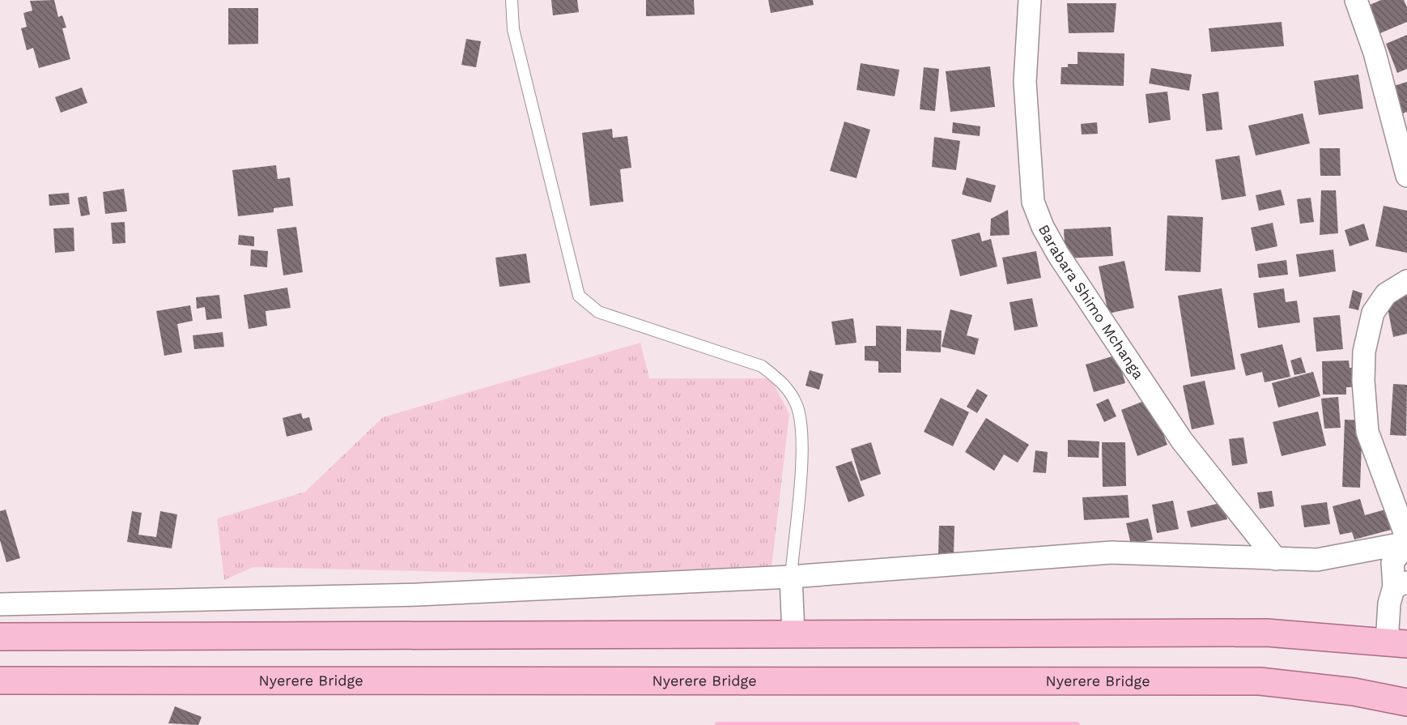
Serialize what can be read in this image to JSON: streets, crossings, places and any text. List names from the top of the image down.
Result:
{
  "streets": {
    "main road": ["Nyerere Bridge"],
    "street": ["Barabara Shimo Mchanga"]
  }
}
